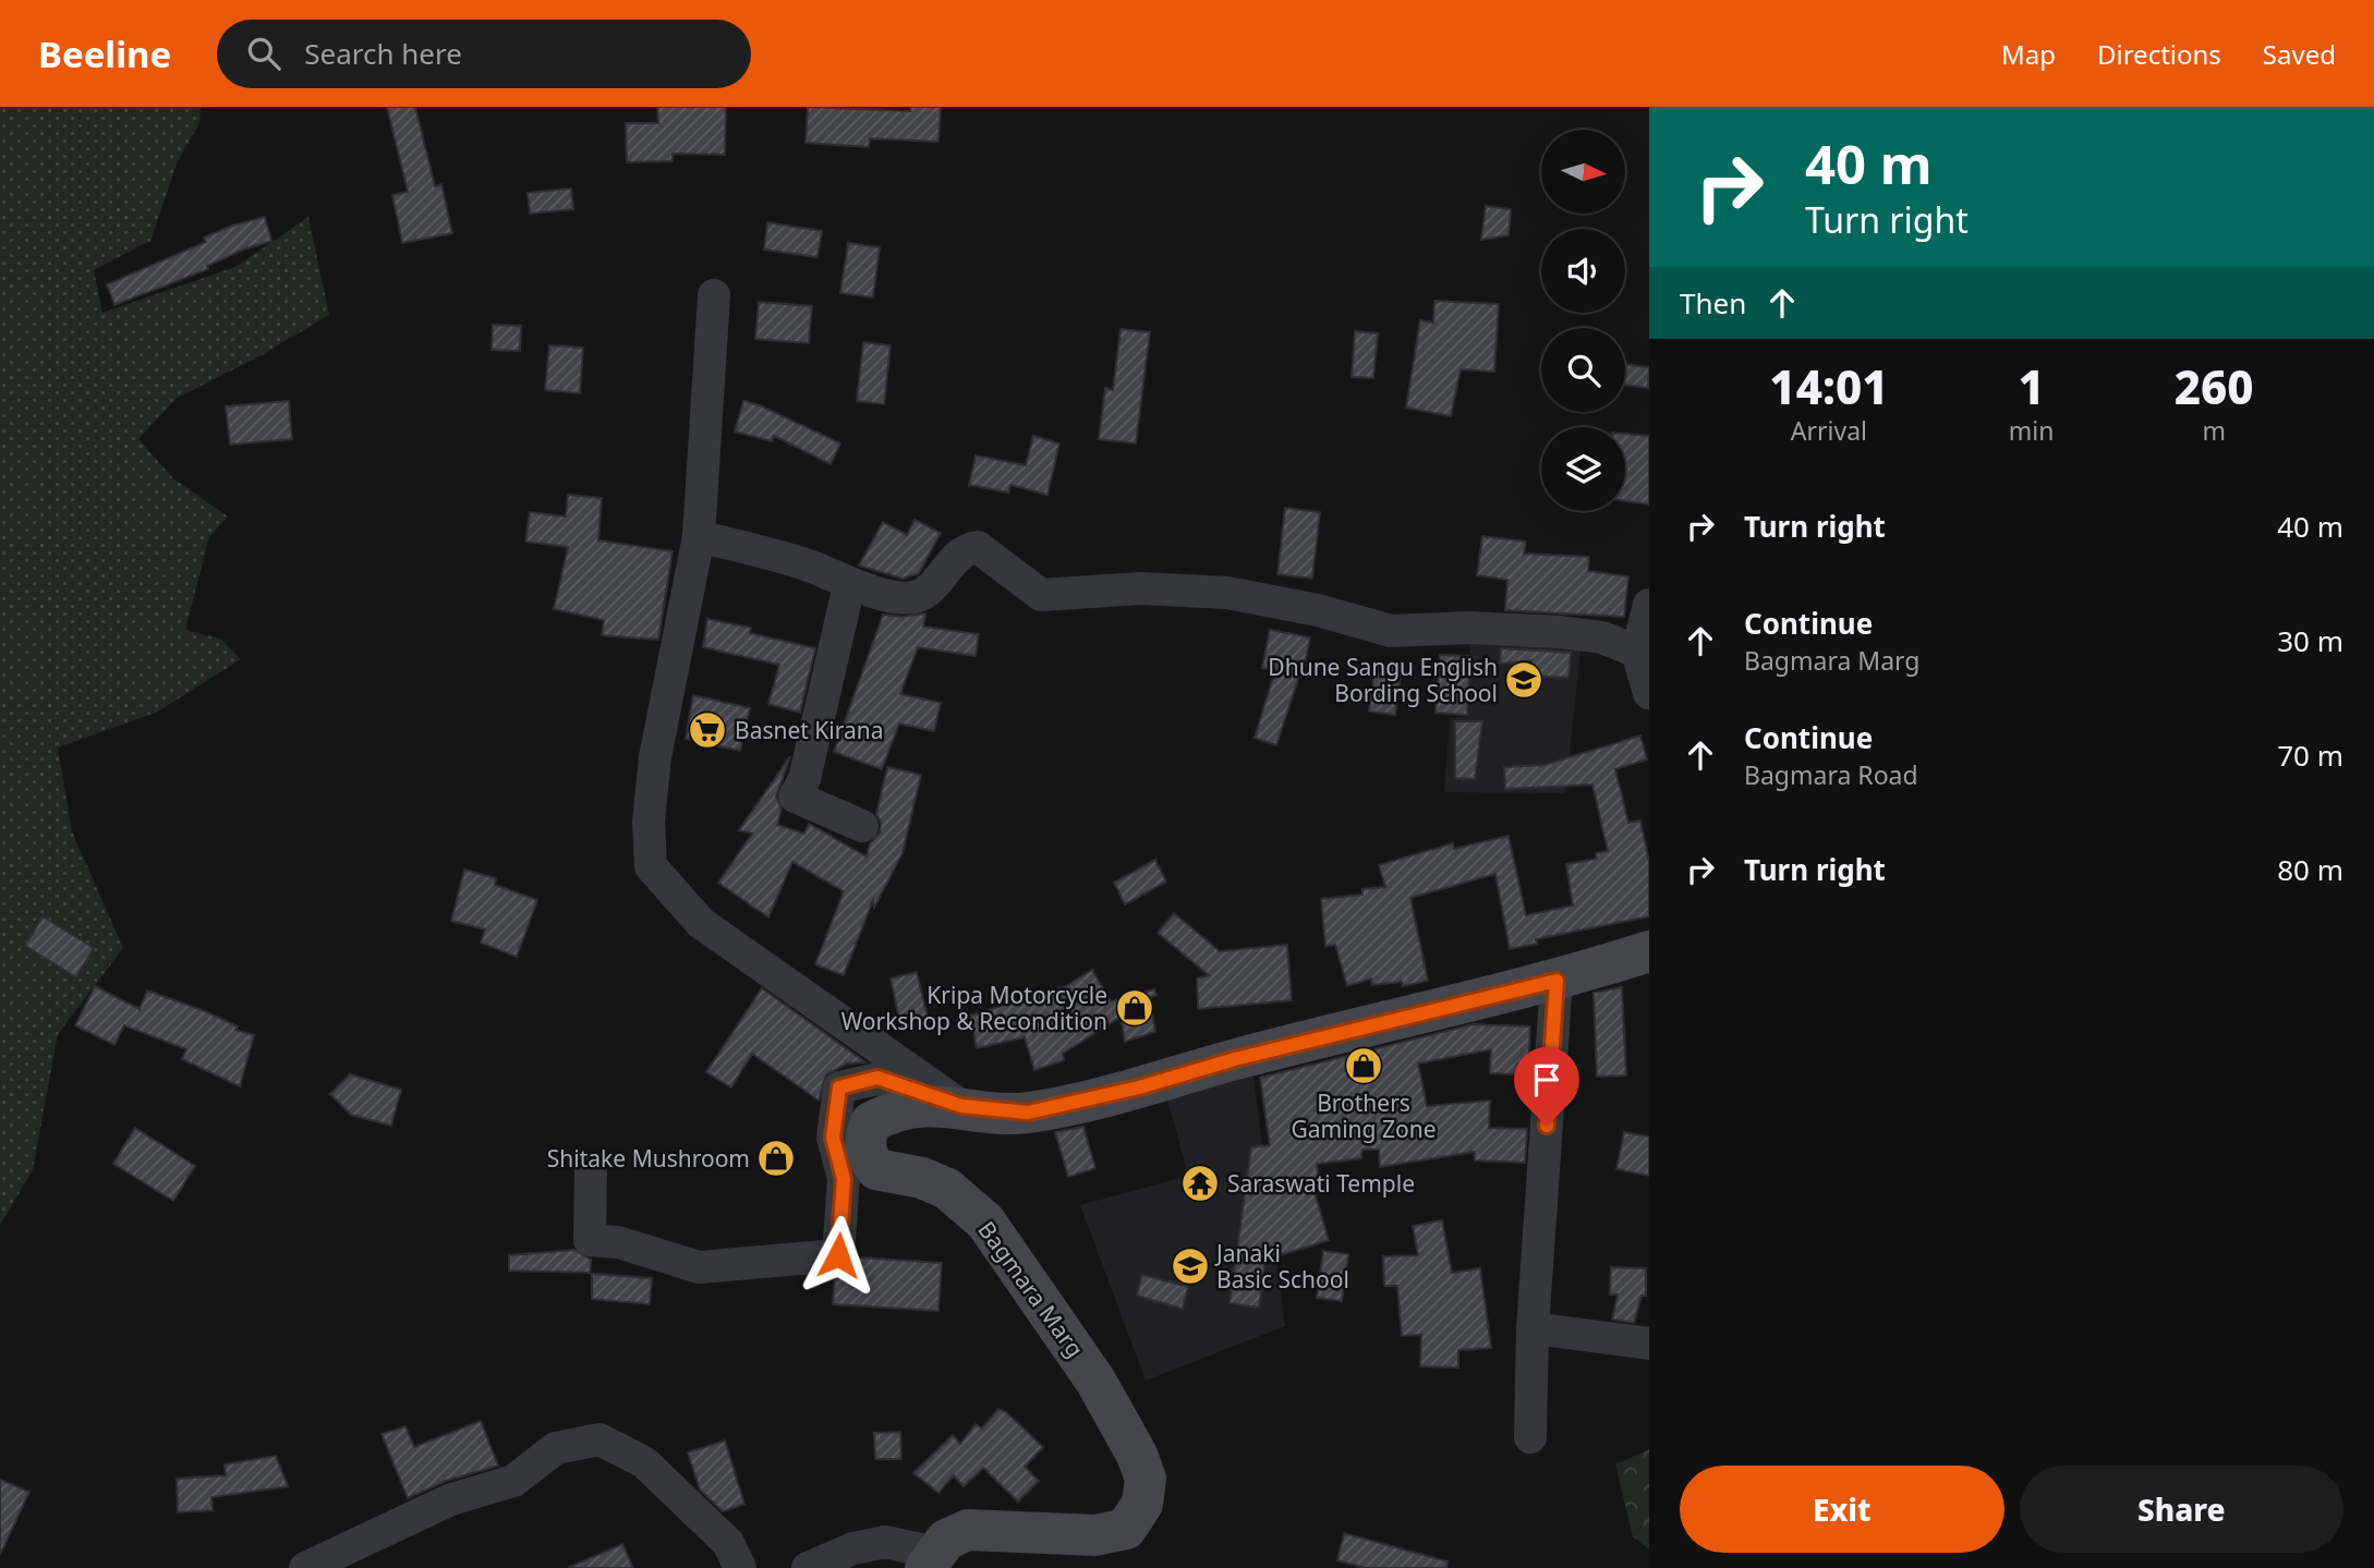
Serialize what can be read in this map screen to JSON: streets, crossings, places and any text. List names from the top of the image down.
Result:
{
  "streets": {
    "main road": ["Bagmara Marg"]
  },
  "places": {
    "school or university": ["Dhune Sangu English Bording School", "Janaki Basic School"],
    "supermarket": ["Basnet Kirana"],
    "shop": ["Kripa Motorcycle Workshop & Recondition", "Brothers Gaming Zone", "Shitake Mushroom"],
    "temple": ["Saraswati Temple"]
  },
  "north": "right",
  "page": {
    "header": "Beeline",
    "search": "Search here",
    "nav": ["Map", "Directions", "Saved"],
    "turn": ["40 m", "Turn right"],
    "then": "Then",
    "eta": [
      "14:01",
      "Arrival",
      "1",
      "min",
      "260",
      "m"
    ],
    "list": [
      {
        "name": "Turn right",
        "value": "40 m"
      },
      {
        "name": "Continue",
        "note": "Bagmara Marg",
        "value": "30 m"
      },
      {
        "name": "Continue",
        "note": "Bagmara Road",
        "value": "70 m"
      },
      {
        "name": "Turn right",
        "value": "80 m"
      }
    ],
    "buttons": ["Exit", "Share"]
  }
}
